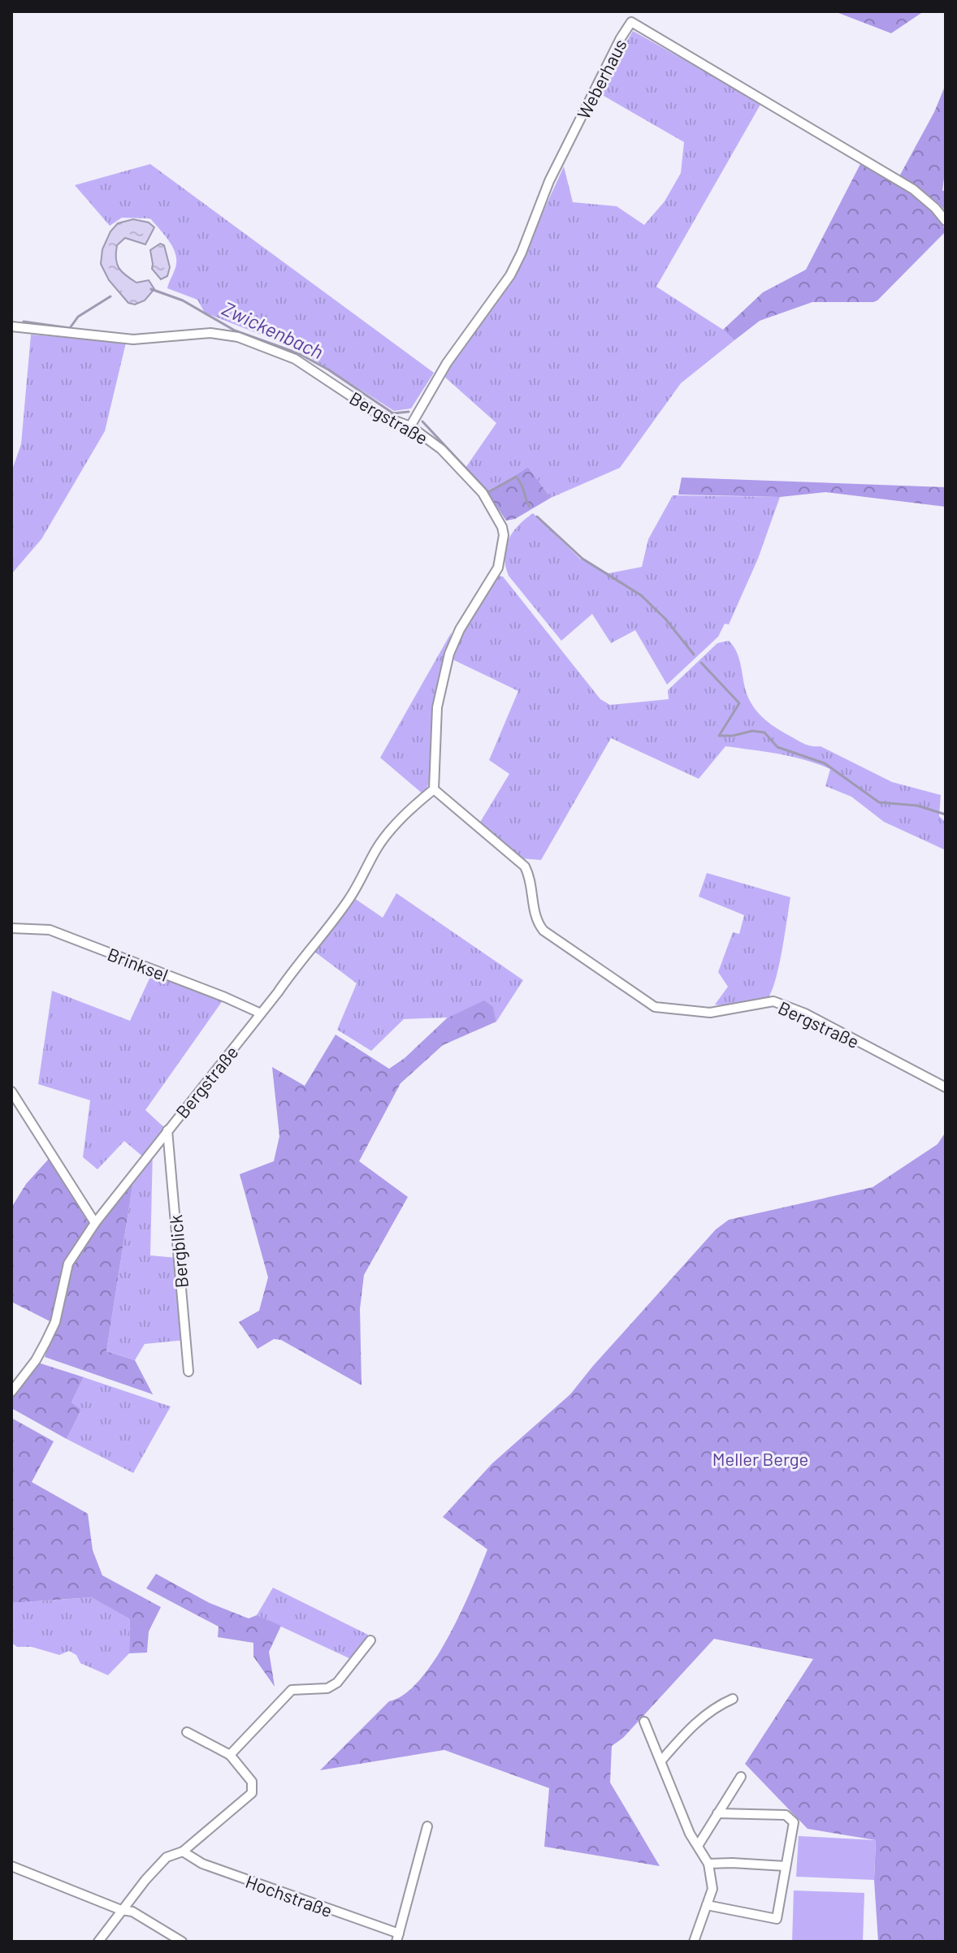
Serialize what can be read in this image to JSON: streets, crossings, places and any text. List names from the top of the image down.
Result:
{
  "streets": {
    "street": [
      "Weberhaus",
      "Bergstraße",
      "Brinksel",
      "Bergblick",
      "Hochstraße"
    ]
  },
  "crossings": [
    ["Weberhaus", "Bergstraße"],
    ["Bergstraße", "Brinksel"],
    ["Bergstraße", "Bergblick"]
  ],
  "water": ["Zwickenbach"],
  "parks": ["Meller Berge"]
}
